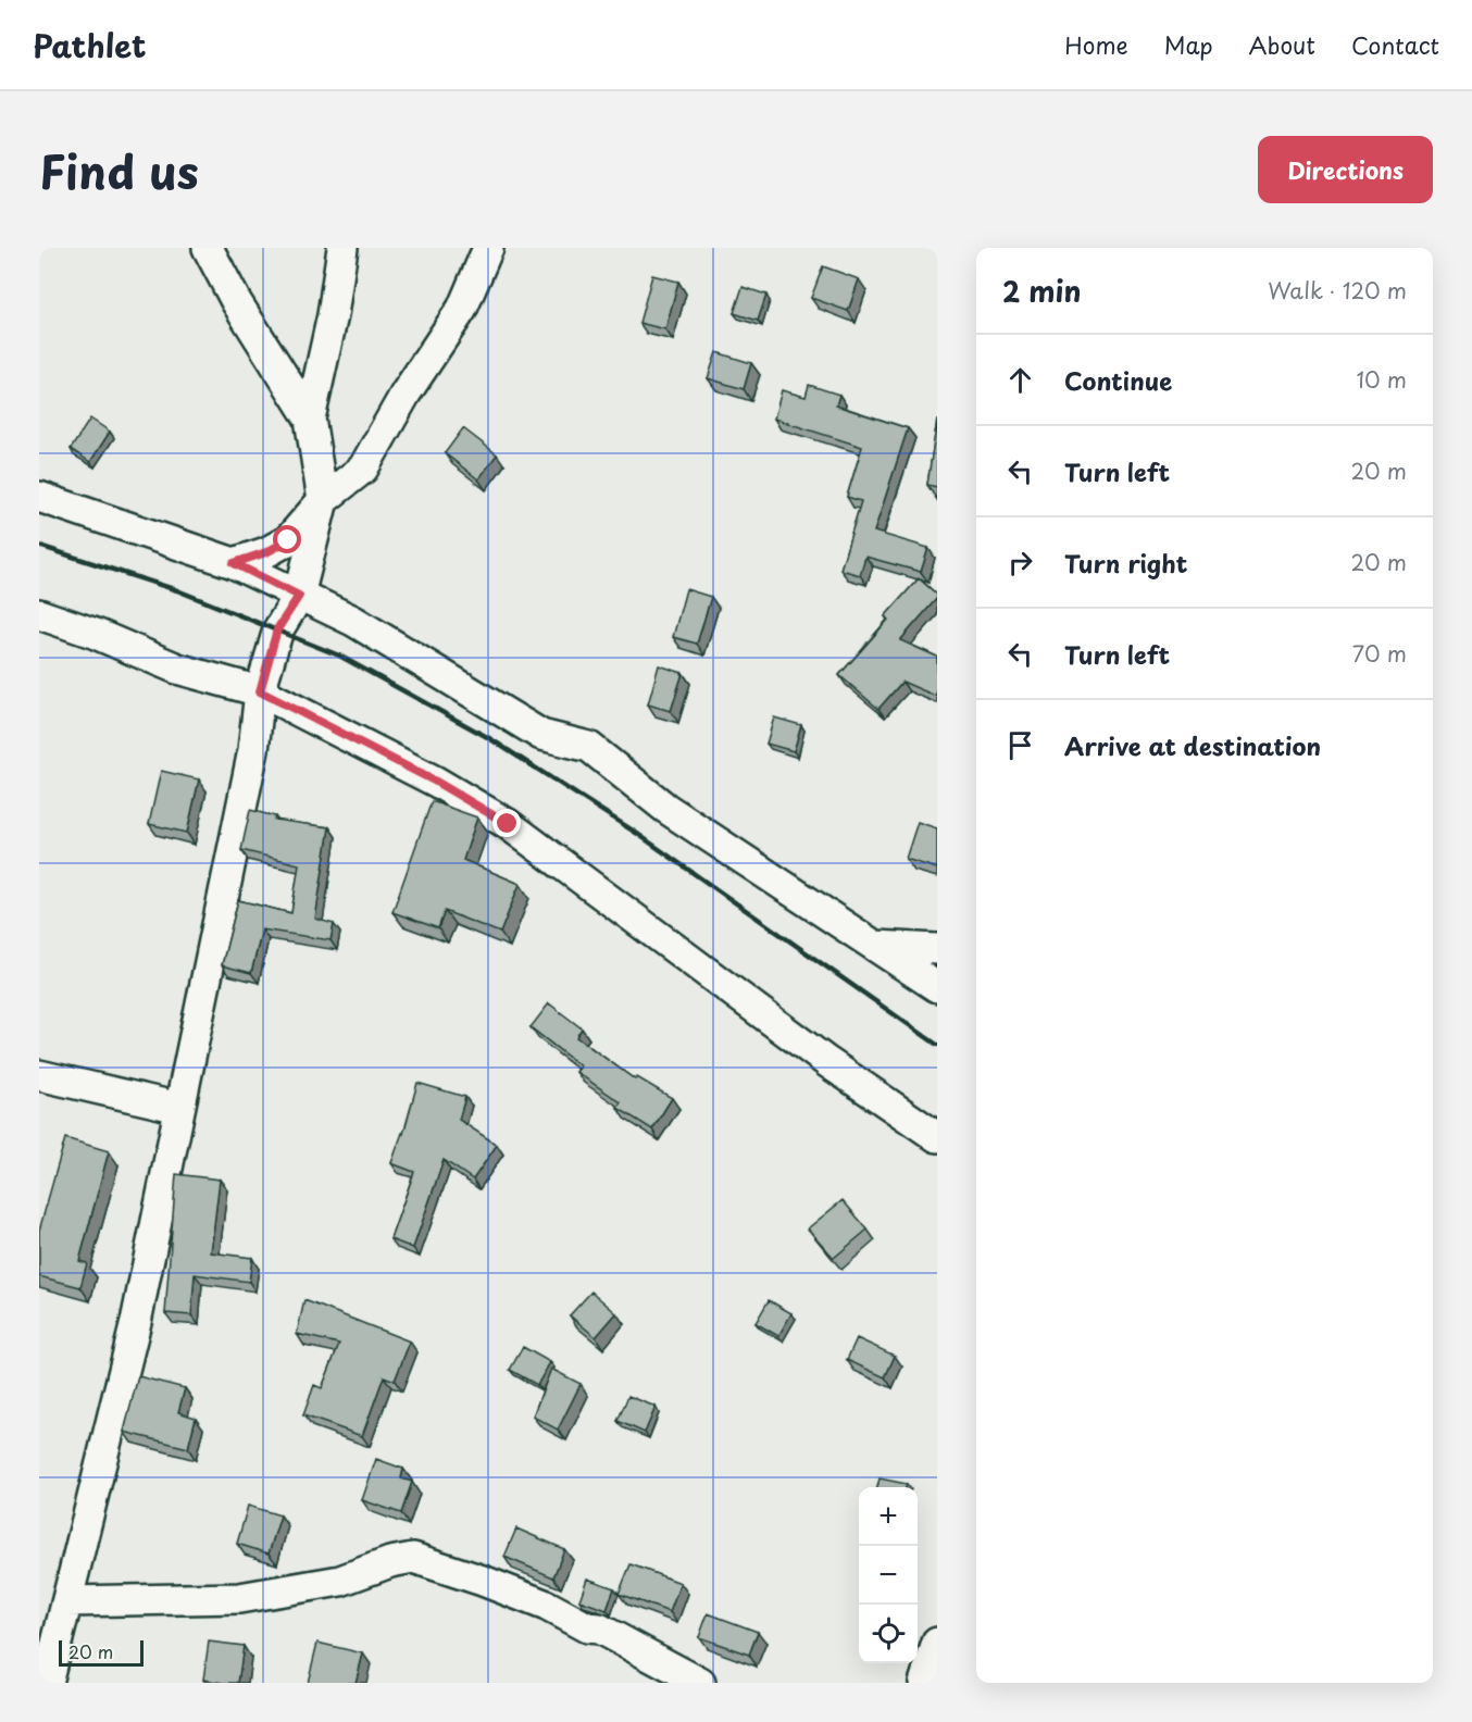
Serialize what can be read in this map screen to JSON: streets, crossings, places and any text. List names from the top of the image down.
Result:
{
  "scale_bar": "20 m",
  "page": {
    "header": "Pathlet",
    "nav": [
      "Home",
      "Map",
      "About",
      "Contact"
    ],
    "title": "Find us",
    "buttons": "Directions",
    "heading": ["2 min", "Walk · 120 m"],
    "list": [
      ["Continue", "10 m"],
      ["Turn left", "20 m"],
      ["Turn right", "20 m"],
      ["Turn left", "70 m"],
      "Arrive at destination"
    ],
    "map_buttons": ["+", "−"],
    "scale": "20 m"
  }
}
